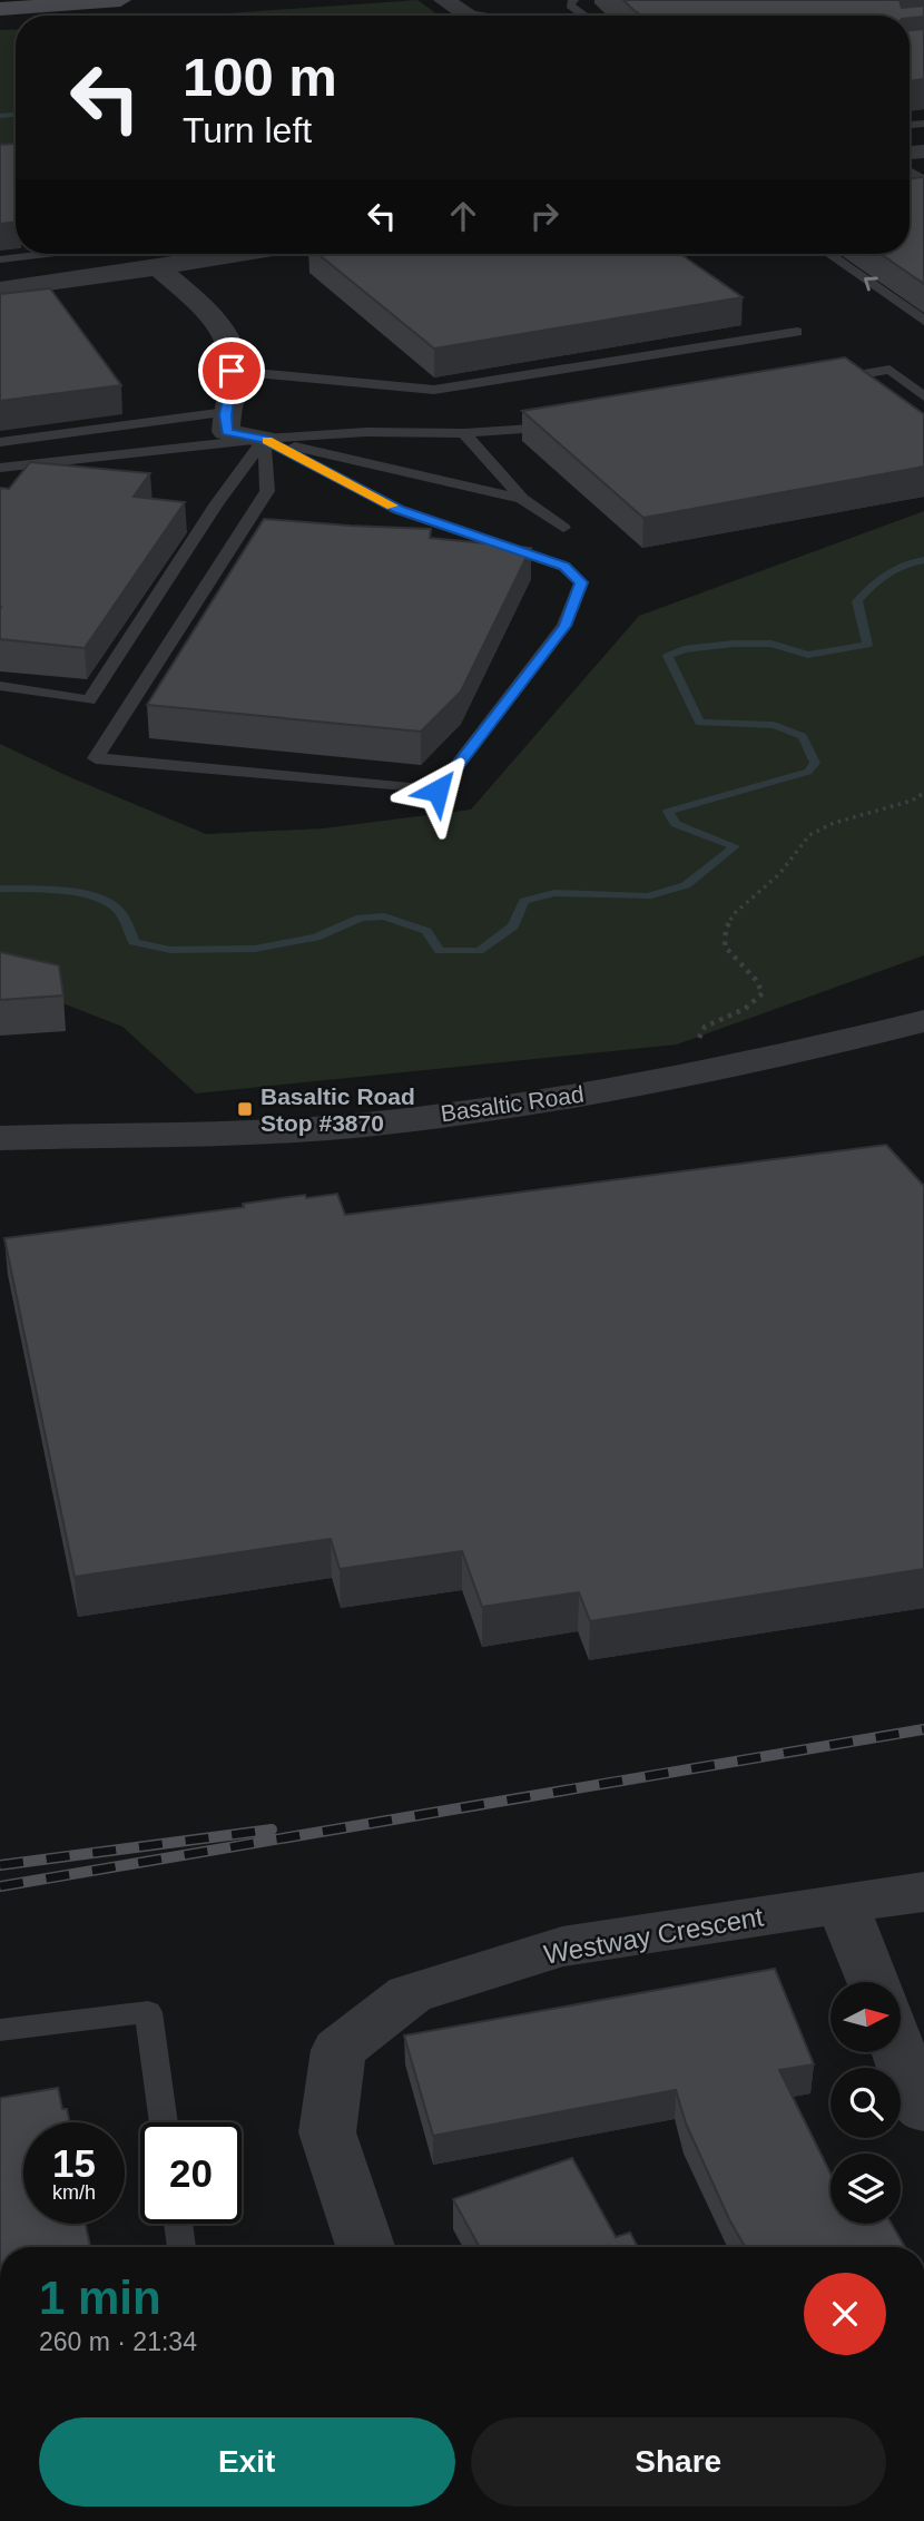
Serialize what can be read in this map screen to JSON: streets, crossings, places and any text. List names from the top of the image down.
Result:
{
  "streets": {
    "street": ["Basaltic Road", "Westway Crescent"]
  },
  "places": {
    "transit": ["Basaltic Road Stop #3870"]
  },
  "north": "right",
  "page": {
    "turn": ["100 m", "Turn left"],
    "speed": "15 km/h",
    "limit": "20",
    "heading": ["1 min", "260 m · 21:34"],
    "buttons": ["Exit", "Share"]
  }
}
